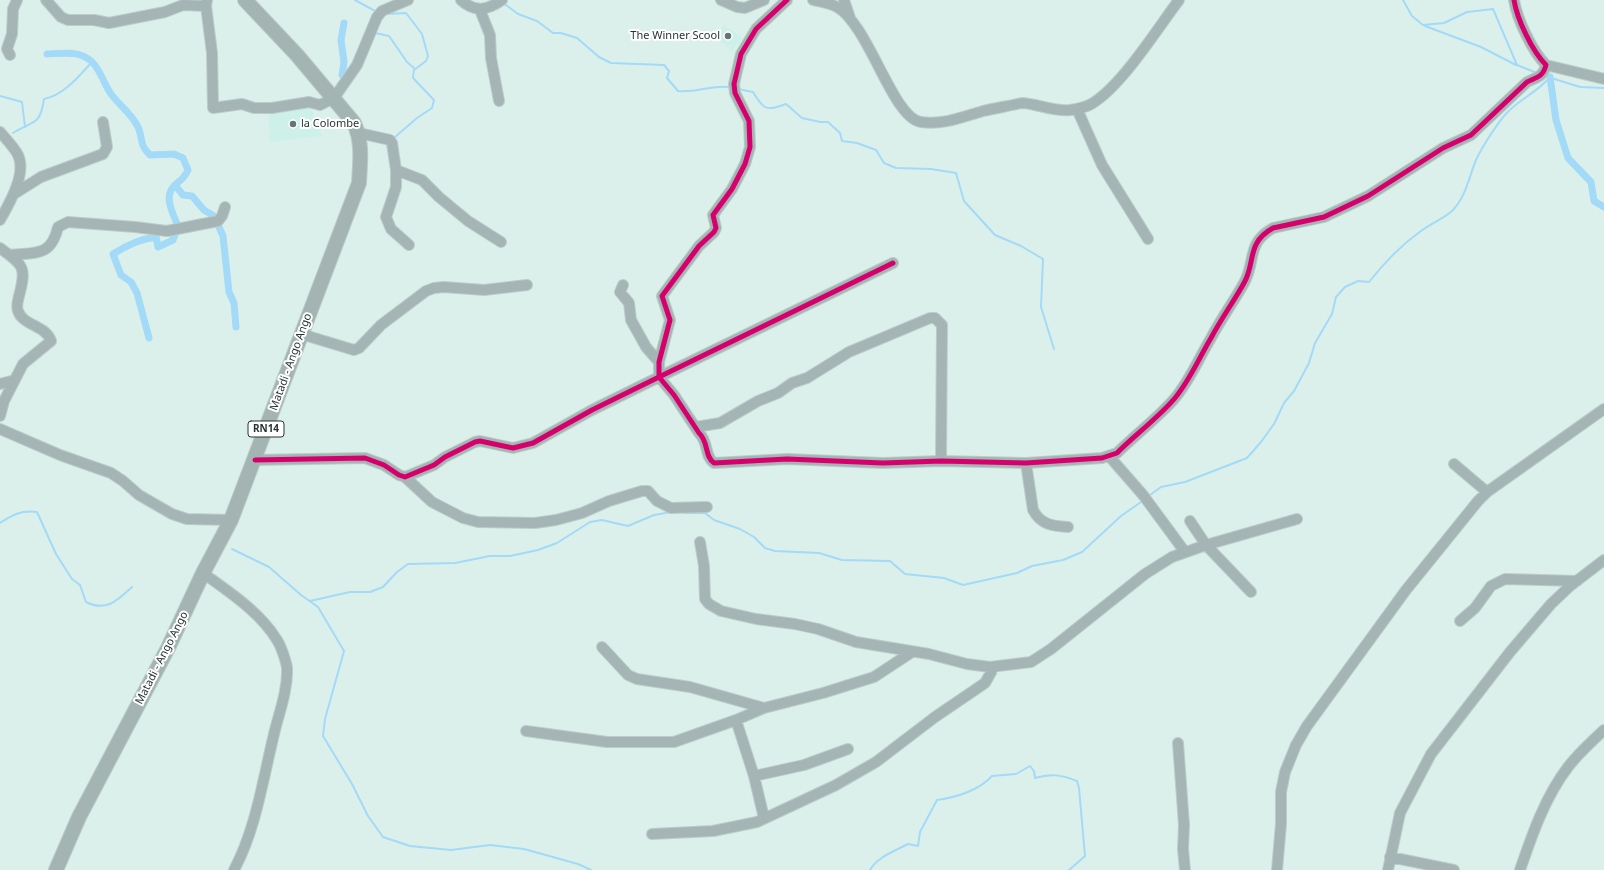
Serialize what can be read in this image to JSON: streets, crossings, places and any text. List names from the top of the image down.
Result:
{
  "streets": {
    "highway": ["Matadi - Ango Ango", "RN14"]
  },
  "places": ["The Winner Scool", "la Colombe"]
}
